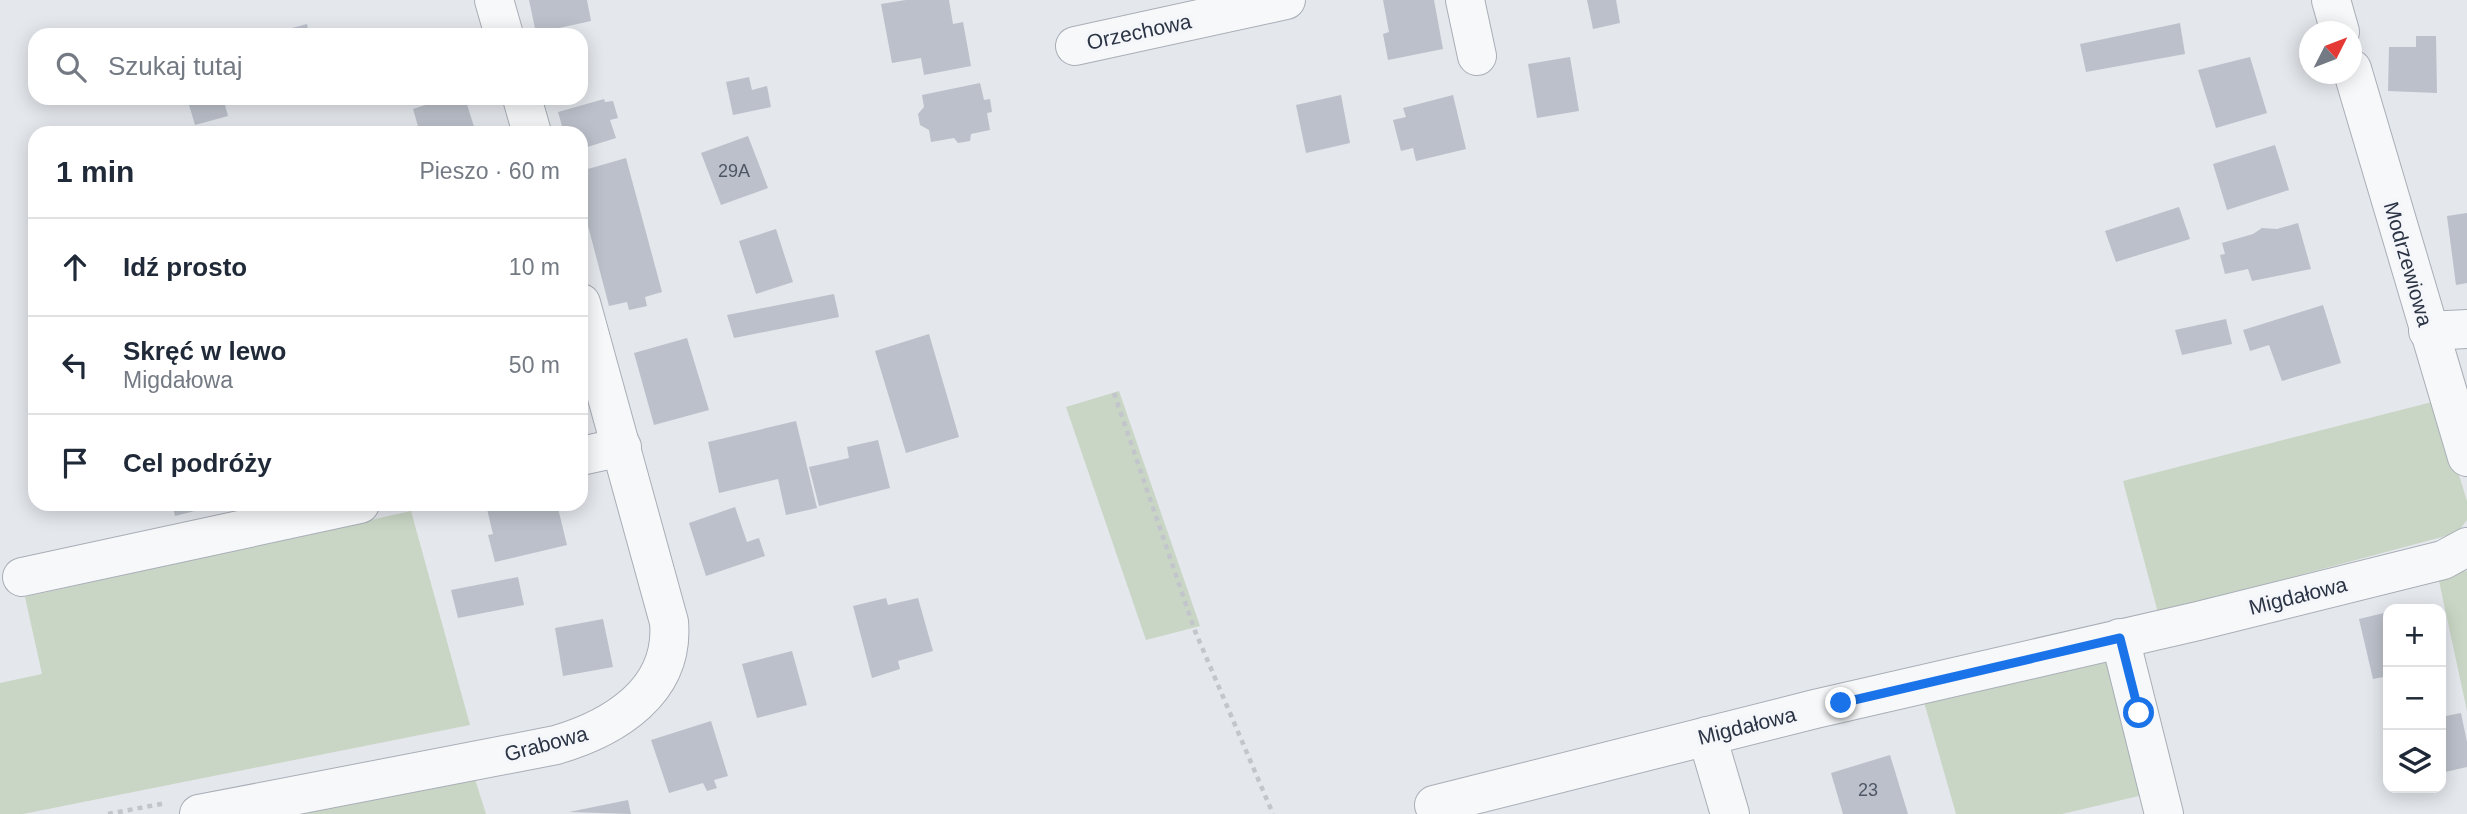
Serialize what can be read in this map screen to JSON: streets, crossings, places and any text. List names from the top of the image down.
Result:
{
  "streets": {
    "street": [
      "Orzechowa",
      "Modrzewiowa",
      "Migdałowa",
      "Grabowa"
    ]
  },
  "house_numbers": ["29A", "23"],
  "north": "top right",
  "page": {
    "search": "Szukaj tutaj",
    "heading": ["1 min", "Pieszo · 60 m"],
    "list": [
      ["Idź prosto", "10 m"],
      ["Skręć w lewo", "Migdałowa", "50 m"],
      "Cel podróży"
    ],
    "map_buttons": ["+", "−"]
  }
}
